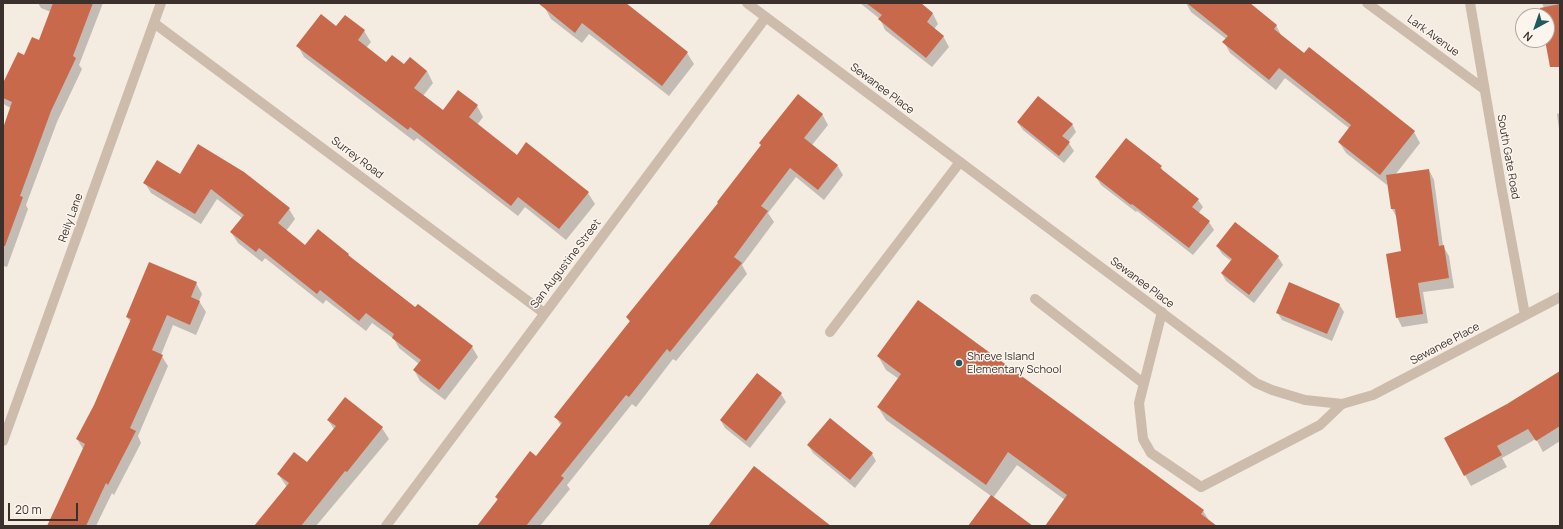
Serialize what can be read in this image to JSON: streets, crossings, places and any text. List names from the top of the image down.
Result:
{
  "streets": {
    "street": [
      "Lark Avenue",
      "Sewanee Place",
      "South Gate Road",
      "Surrey Road",
      "Reily Lane",
      "San Augustine Street"
    ]
  },
  "crossings": [
    ["Lark Avenue", "South Gate Road"],
    ["Sewanee Place", "South Gate Road"],
    ["Sewanee Place", "San Augustine Street"],
    ["Surrey Road", "Reily Lane"],
    ["Surrey Road", "San Augustine Street"]
  ],
  "places": ["Shreve Island Elementary School"],
  "scale_bar": "20 m",
  "north": "bottom left"
}
